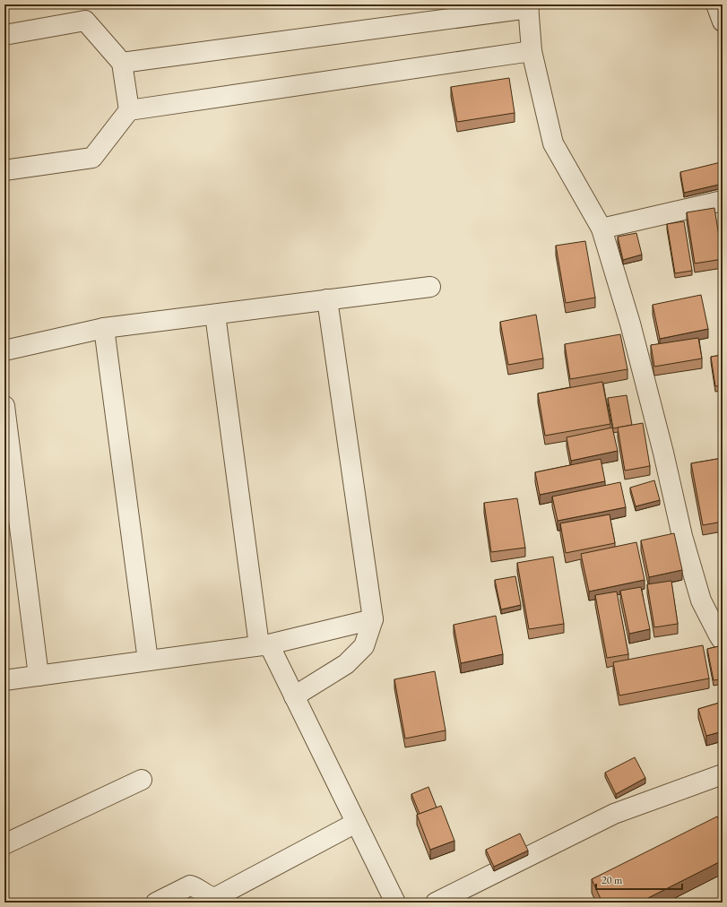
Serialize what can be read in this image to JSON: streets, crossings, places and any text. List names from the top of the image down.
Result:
{
  "scale_bar": "20 m"
}
